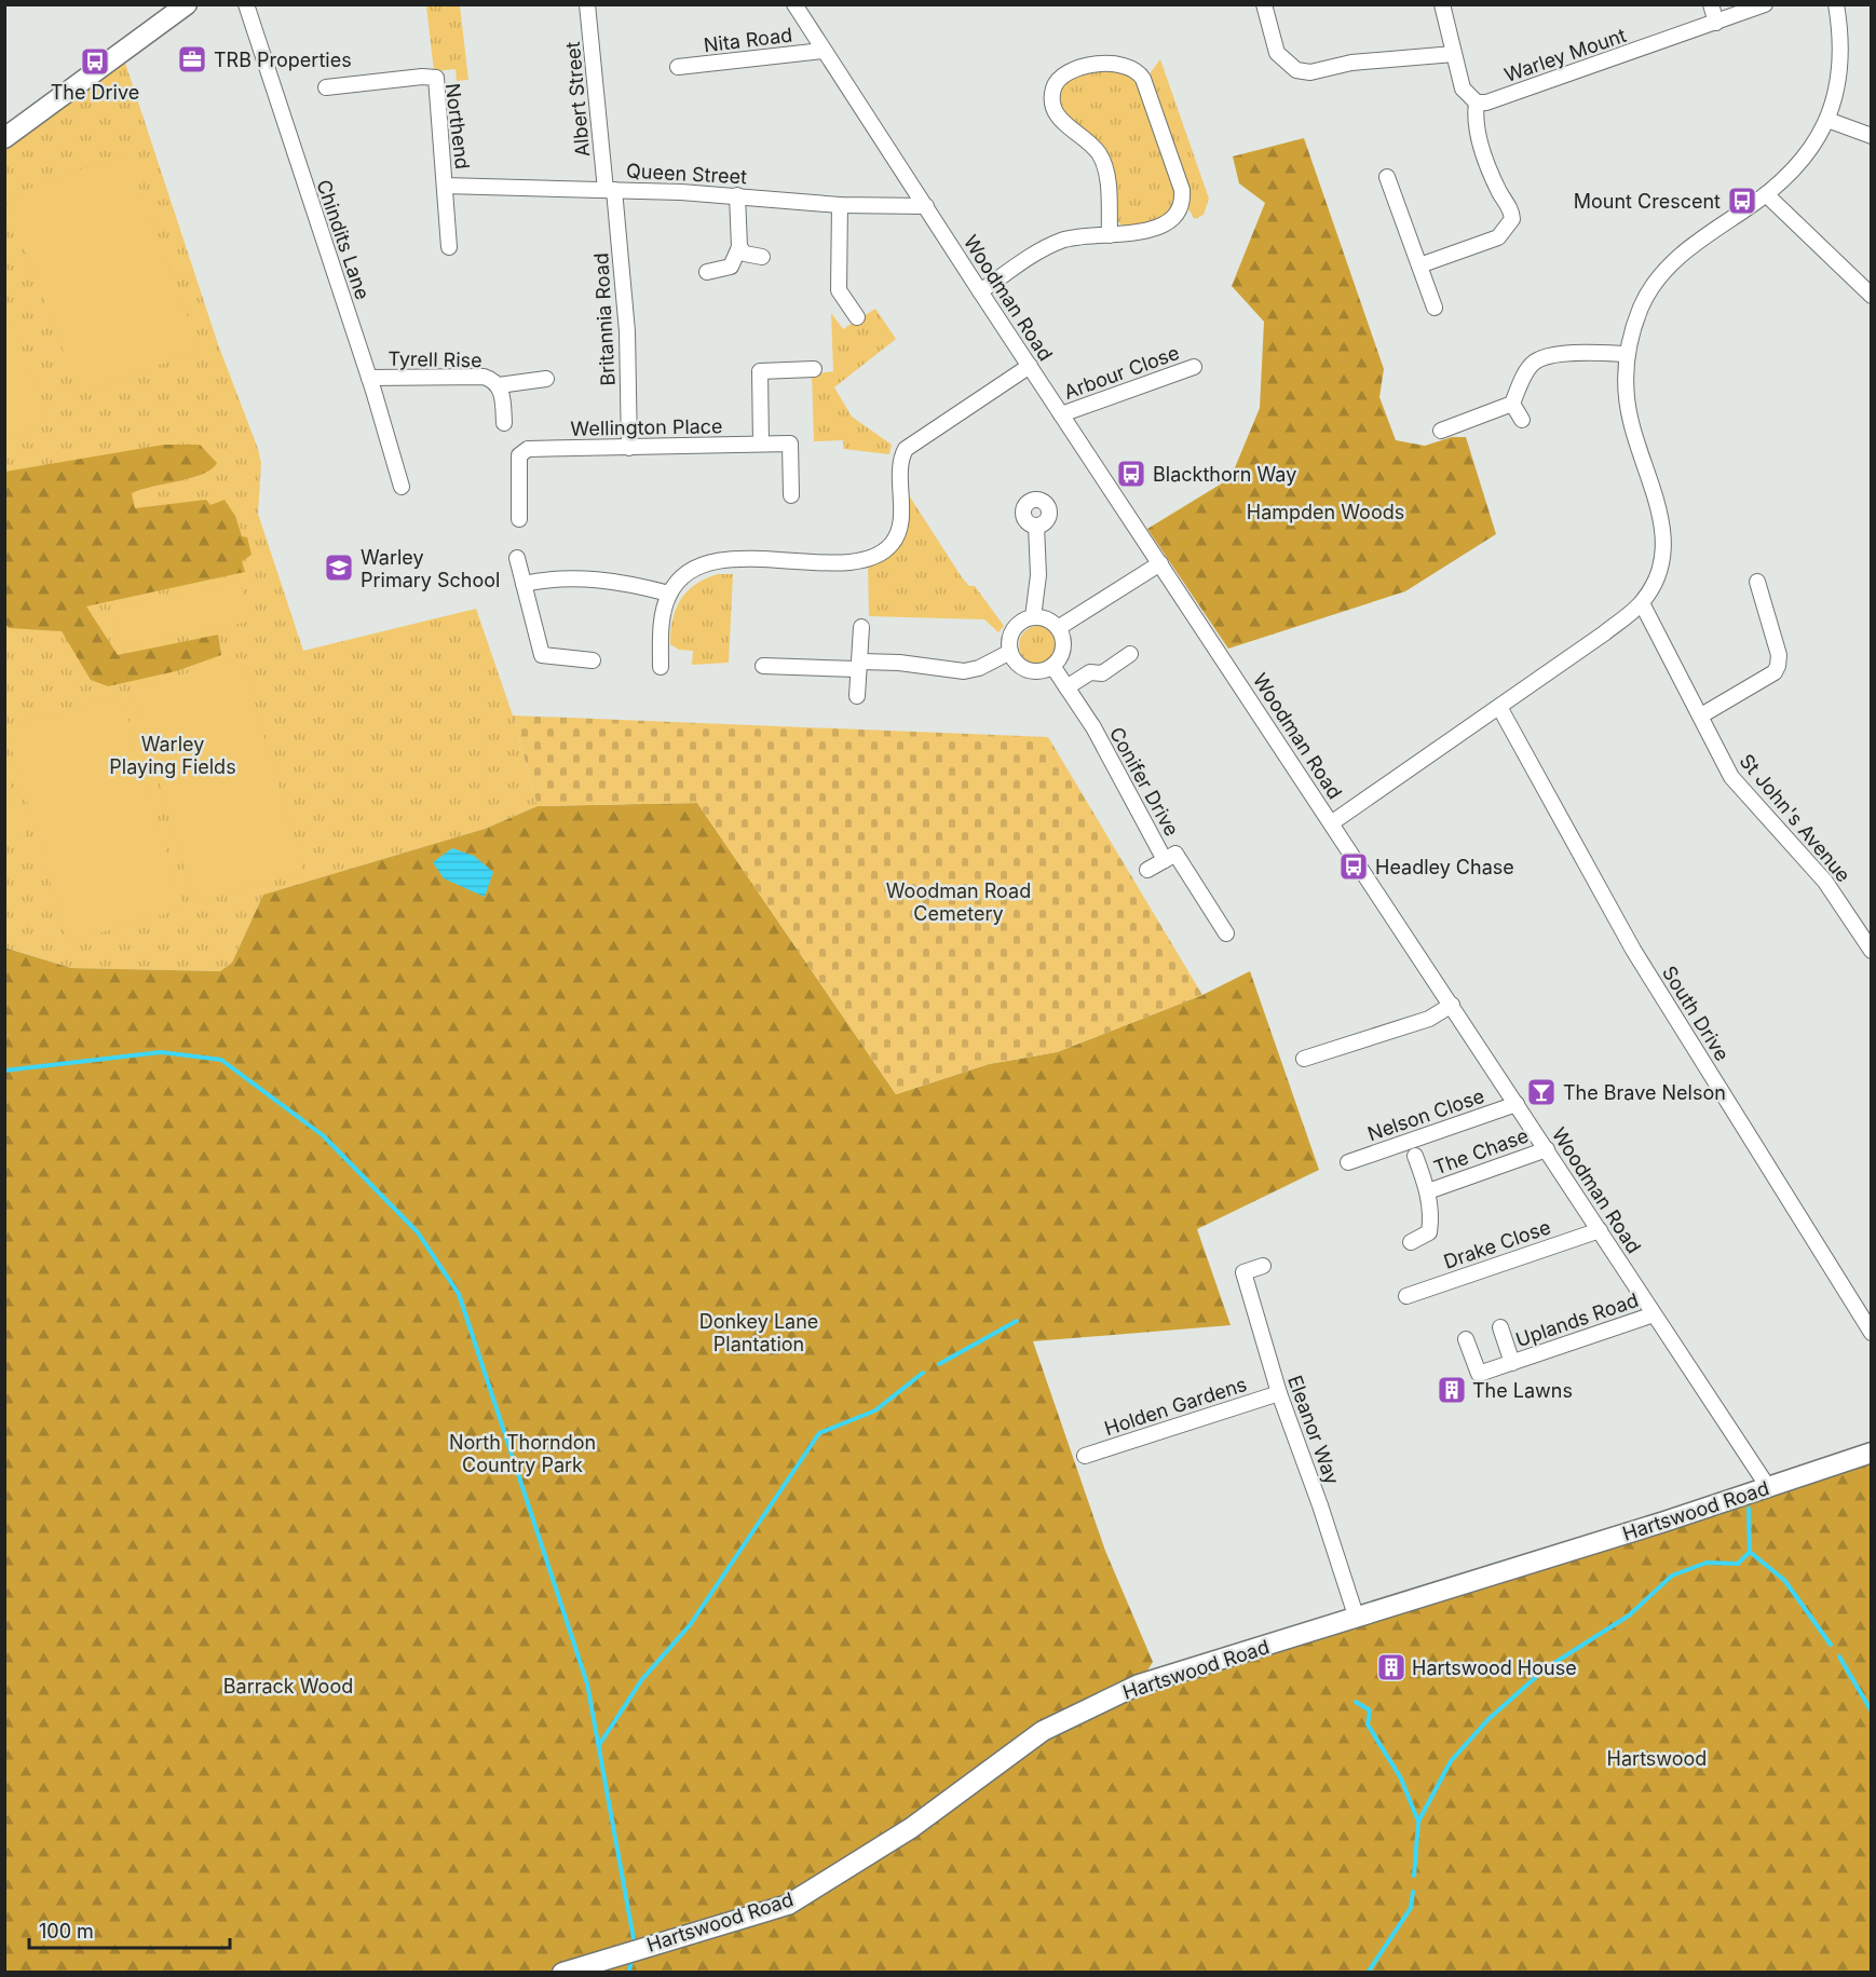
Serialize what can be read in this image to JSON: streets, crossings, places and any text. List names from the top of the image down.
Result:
{
  "streets": {
    "street": [
      "Nita Road",
      "Warley Mount",
      "Albert Street",
      "Northend",
      "Queen Street",
      "Chindits Lane",
      "Woodman Road",
      "Britannia Road",
      "Tyrell Rise",
      "Arbour Close",
      "Wellington Place",
      "Conifer Drive",
      "St John's Avenue",
      "South Drive",
      "Nelson Close",
      "The Chase",
      "Drake Close",
      "Uplands Road",
      "Holden Gardens",
      "Eleanor Way",
      "Hartswood Road"
    ]
  },
  "crossings": [
    ["Nita Road", "Woodman Road"],
    ["Albert Street", "Queen Street"],
    ["Albert Street", "Britannia Road"],
    ["Northend", "Queen Street"],
    ["Queen Street", "Woodman Road"],
    ["Queen Street", "Britannia Road"],
    ["Chindits Lane", "Tyrell Rise"],
    ["Woodman Road", "Arbour Close"],
    ["Woodman Road", "Nelson Close"],
    ["Woodman Road", "The Chase"],
    ["Woodman Road", "Drake Close"],
    ["Woodman Road", "Uplands Road"],
    ["Woodman Road", "Hartswood Road"],
    ["Britannia Road", "Wellington Place"],
    ["Holden Gardens", "Eleanor Way"],
    ["Eleanor Way", "Hartswood Road"]
  ],
  "parks": [
    "Hampden Woods",
    "Warley Playing Fields",
    "Woodman Road Cemetery",
    "Donkey Lane Plantation",
    "North Thorndon Country Park",
    "Barrack Wood",
    "Hartswood"
  ],
  "places": {
    "office": ["TRB Properties"],
    "bus stop": [
      "The Drive",
      "Mount Crescent",
      "Blackthorn Way",
      "Headley Chase"
    ],
    "school or university": ["Warley Primary School"],
    "bar": ["The Brave Nelson"],
    "building": ["The Lawns", "Hartswood House"]
  },
  "scale_bar": "100 m"
}
